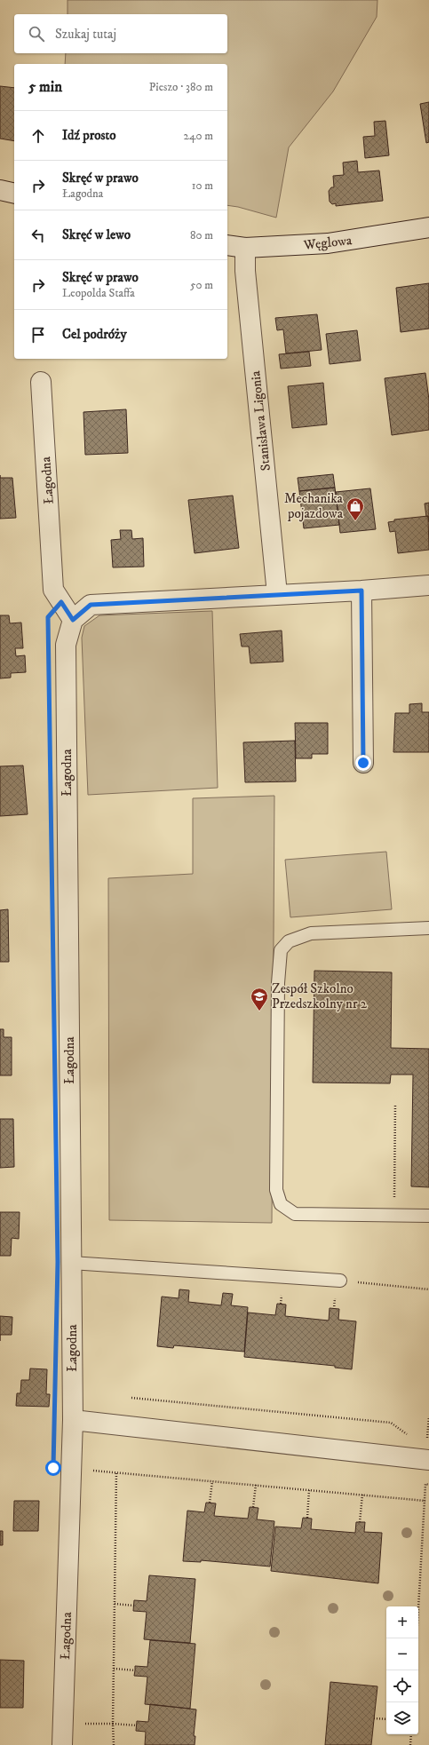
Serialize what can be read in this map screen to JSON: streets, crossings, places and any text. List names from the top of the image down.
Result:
{
  "streets": {
    "street": ["Węglowa", "Stanisława Ligonia", "Łagodna"]
  },
  "crossings": [
    ["Węglowa", "Stanisława Ligonia"]
  ],
  "places": {
    "shop": ["Mechanika pojazdowa"],
    "school or university": ["Zespół Szkolno Przedszkolny nr 2"]
  },
  "page": {
    "search": "Szukaj tutaj",
    "heading": ["5 min", "Pieszo · 380 m"],
    "list": [
      ["Idź prosto", "240 m"],
      ["Skręć w prawo", "Łagodna", "10 m"],
      ["Skręć w lewo", "80 m"],
      ["Skręć w prawo", "Leopolda Staffa", "50 m"],
      "Cel podróży"
    ],
    "map_buttons": ["+", "−"]
  }
}
